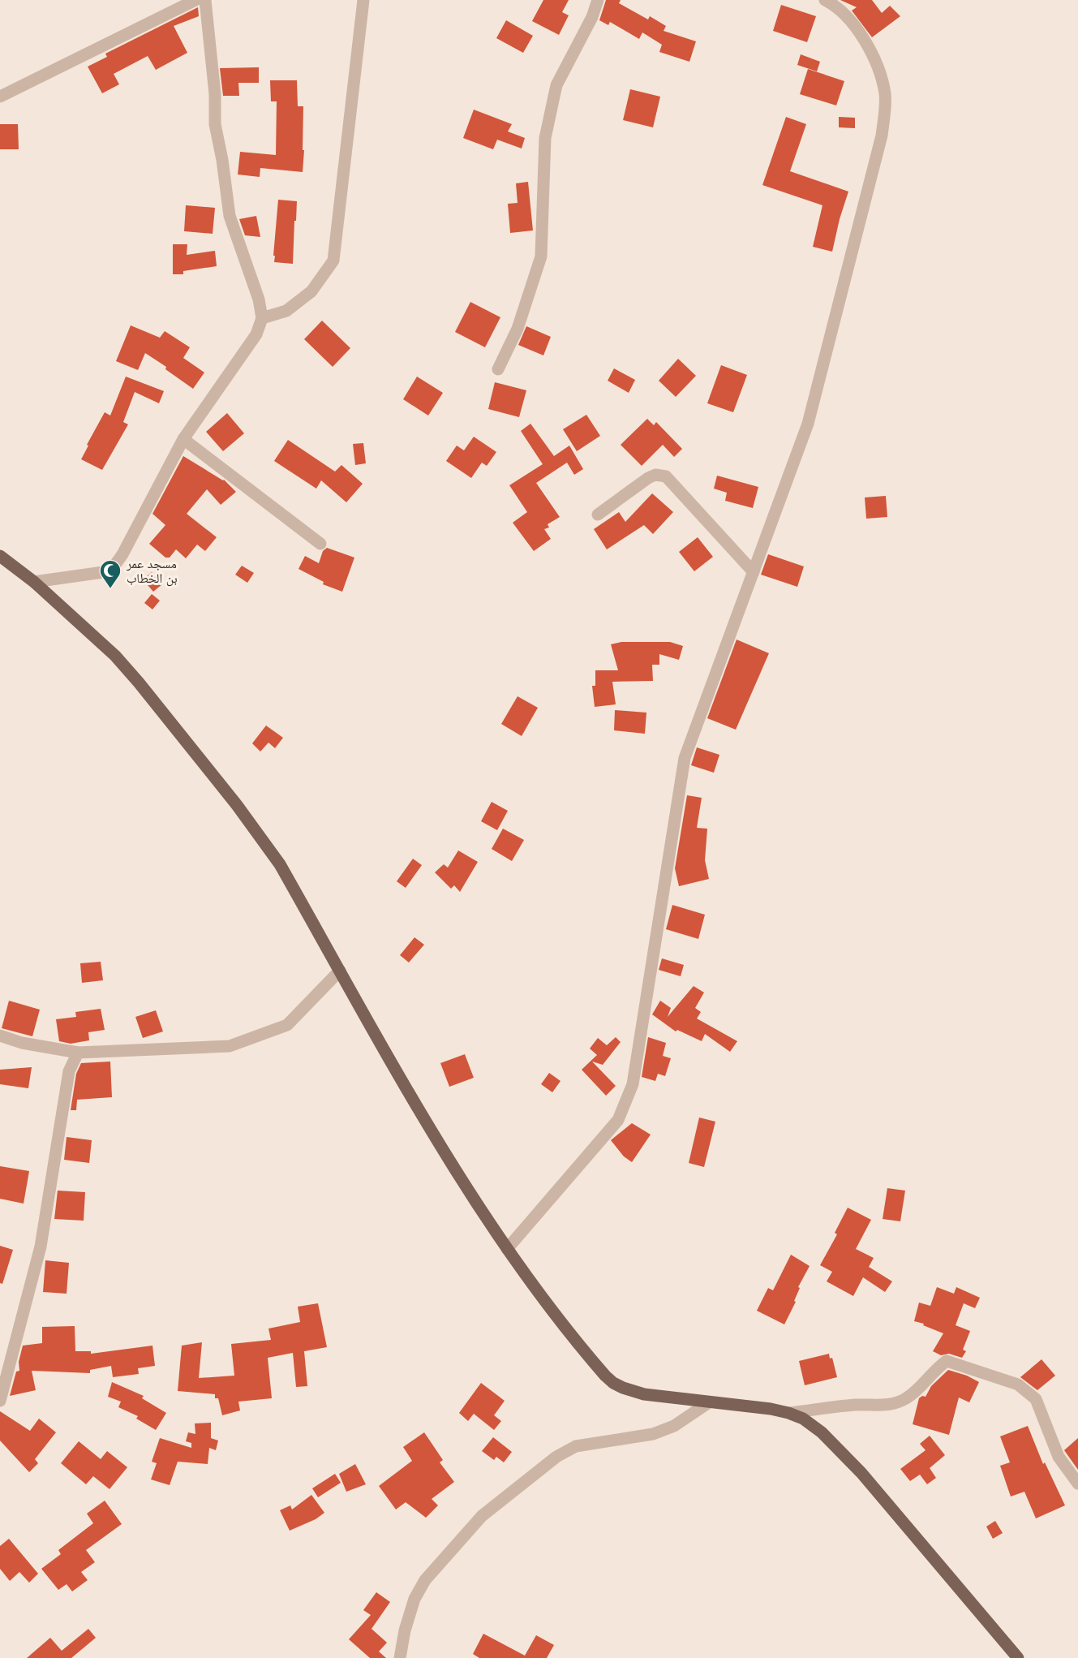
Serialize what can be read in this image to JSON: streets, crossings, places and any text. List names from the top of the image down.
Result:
{
  "places": {
    "mosque": ["مسجد عمر بن الخطاب"]
  }
}
